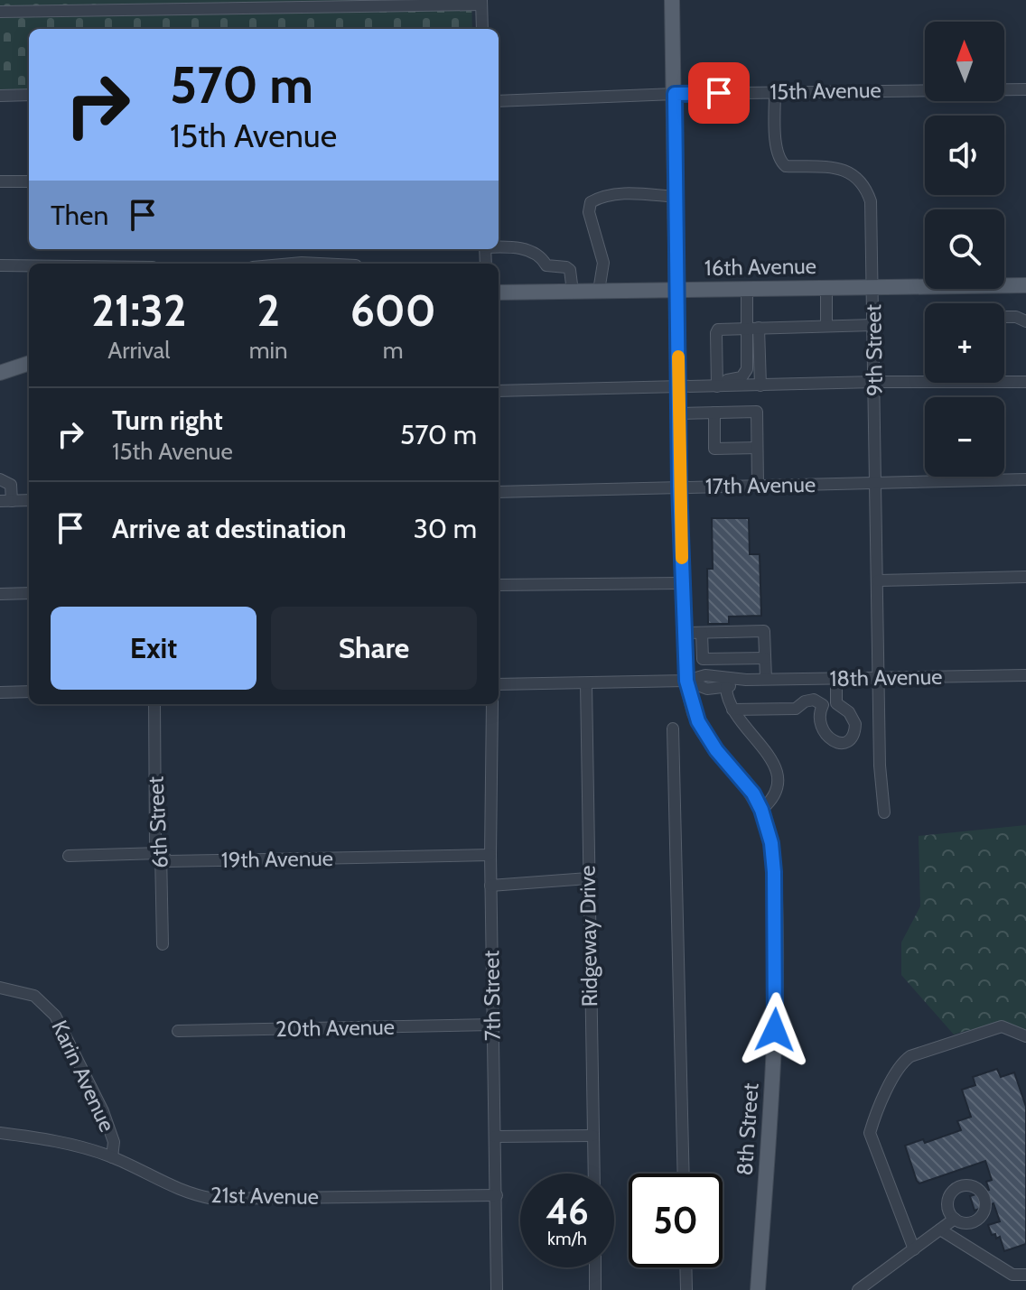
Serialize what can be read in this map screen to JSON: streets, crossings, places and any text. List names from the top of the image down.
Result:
{
  "streets": {
    "main road": ["16th Avenue", "8th Street"],
    "street": [
      "15th Avenue",
      "9th Street",
      "17th Avenue",
      "18th Avenue",
      "6th Street",
      "19th Avenue",
      "Ridgeway Drive",
      "7th Street",
      "20th Avenue",
      "Karin Avenue",
      "21st Avenue"
    ]
  },
  "crossings": [
    ["15th Avenue", "9th Street"],
    ["15th Avenue", "8th Street"],
    ["16th Avenue", "9th Street"],
    ["16th Avenue", "8th Street"],
    ["9th Street", "17th Avenue"],
    ["9th Street", "18th Avenue"],
    ["17th Avenue", "8th Street"],
    ["18th Avenue", "Ridgeway Drive"],
    ["18th Avenue", "8th Street"],
    ["6th Street", "19th Avenue"],
    ["19th Avenue", "7th Street"],
    ["7th Street", "20th Avenue"],
    ["7th Street", "21st Avenue"],
    ["Karin Avenue", "21st Avenue"]
  ],
  "north": "top",
  "page": {
    "map_buttons": ["+", "−"],
    "turn": ["570 m", "15th Avenue"],
    "then": "Then",
    "eta": [
      "21:32",
      "Arrival",
      "2",
      "min",
      "600",
      "m"
    ],
    "list": [
      {
        "name": "Turn right",
        "note": "15th Avenue",
        "value": "570 m"
      },
      {
        "name": "Arrive at destination",
        "value": "30 m"
      }
    ],
    "buttons": ["Exit", "Share"],
    "speed": "46 km/h",
    "limit": "50"
  }
}
